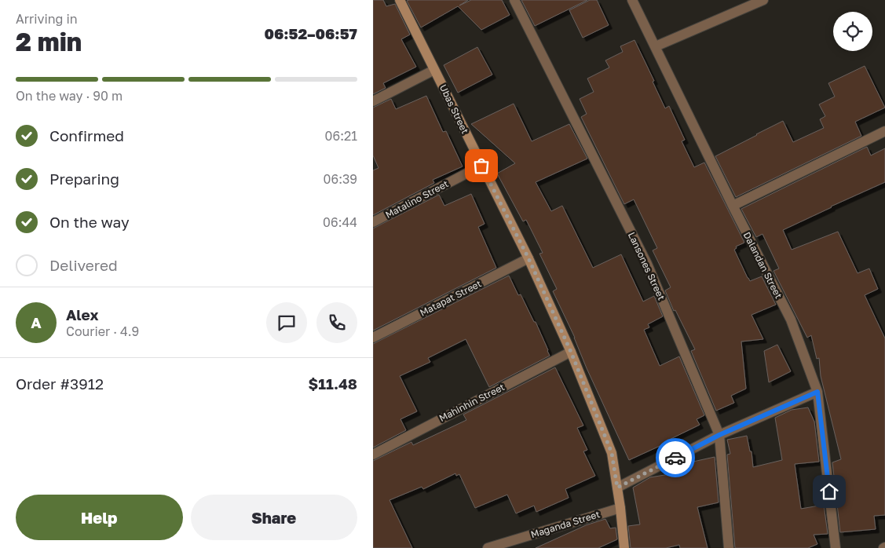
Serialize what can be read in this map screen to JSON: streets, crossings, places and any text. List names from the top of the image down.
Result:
{
  "streets": {
    "street": [
      "Ubas Street",
      "Matalino Street",
      "Dalandan Street",
      "Lansones Street",
      "Matapat Street",
      "Mahinhin Street",
      "Maganda Street"
    ]
  },
  "crossings": [
    ["Ubas Street", "Matalino Street"],
    ["Ubas Street", "Matapat Street"],
    ["Ubas Street", "Mahinhin Street"],
    ["Ubas Street", "Maganda Street"]
  ],
  "page": {
    "heading": ["2 min", "Arriving in", "06:52–06:57"],
    "panel": [
      "Alex",
      "Courier · 4.9",
      "Order #3912",
      "$11.48"
    ],
    "bar": "On the way · 90 m",
    "list": [
      ["Confirmed", "06:21"],
      ["Preparing", "06:39"],
      ["On the way", "06:44"],
      "Delivered"
    ],
    "round": "A",
    "buttons": ["Help", "Share"]
  }
}
